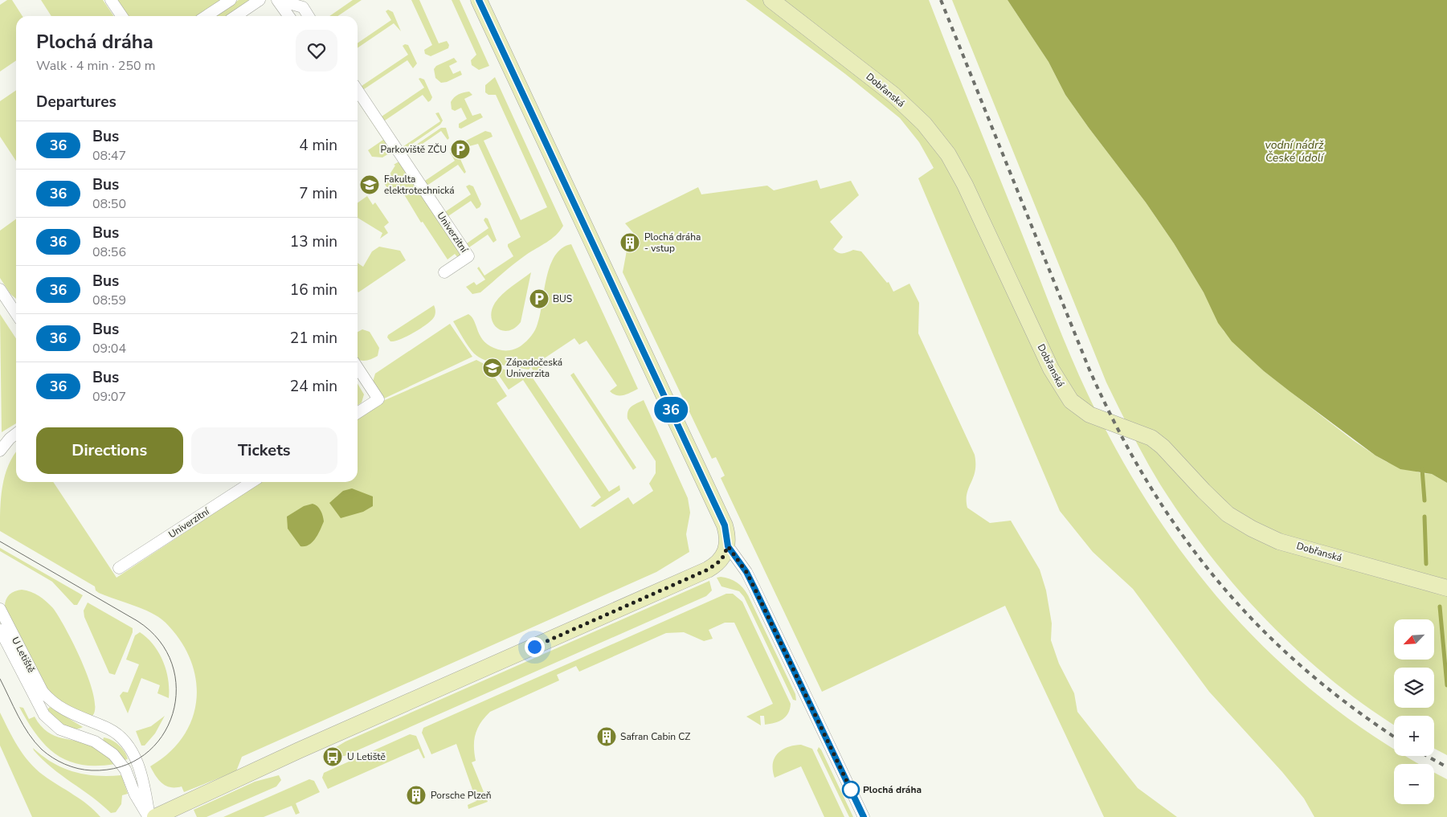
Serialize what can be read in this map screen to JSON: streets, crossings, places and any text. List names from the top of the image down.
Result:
{
  "streets": {
    "street": ["Dobřanská", "Univerzitní", "U Letiště"]
  },
  "water": ["vodní nádrž České údolí"],
  "places": {
    "parking": ["Parkoviště ZČU", "BUS"],
    "school or university": ["Fakulta elektrotechnická", "Západočeská Univerzita"],
    "building": ["Plochá dráha - vstup", "Safran Cabin CZ", "Porsche Plzeň"],
    "bus stop": ["U Letiště"],
    "other": ["Plochá dráha"]
  },
  "lines": ["bus line 36"],
  "north": "bottom left",
  "page": {
    "on_map": "36",
    "heading": [
      ["Plochá dráha", "Walk · 4 min · 250 m"],
      "Departures"
    ],
    "list": [
      {
        "mark": "36",
        "name": "Bus",
        "note": "08:47",
        "value": "4 min"
      },
      {
        "mark": "36",
        "name": "Bus",
        "note": "08:50",
        "value": "7 min"
      },
      {
        "mark": "36",
        "name": "Bus",
        "note": "08:56",
        "value": "13 min"
      },
      {
        "mark": "36",
        "name": "Bus",
        "note": "08:59",
        "value": "16 min"
      },
      {
        "mark": "36",
        "name": "Bus",
        "note": "09:04",
        "value": "21 min"
      },
      {
        "mark": "36",
        "name": "Bus",
        "note": "09:07",
        "value": "24 min"
      }
    ],
    "buttons": ["Directions", "Tickets"],
    "map_buttons": ["+", "−"]
  }
}
